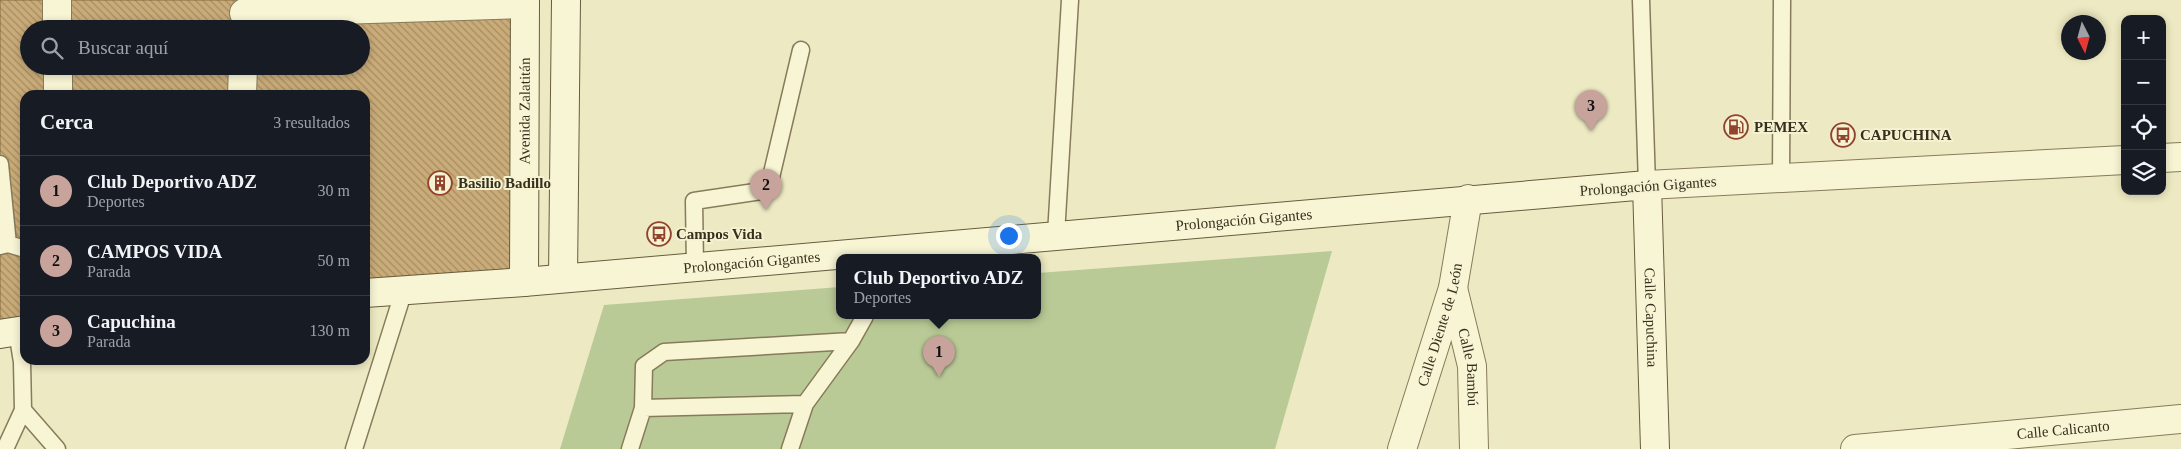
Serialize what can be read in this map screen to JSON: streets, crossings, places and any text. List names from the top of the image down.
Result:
{
  "streets": {
    "street": [
      "Avenida Zalatitán",
      "Prolongación Gigantes",
      "Calle Capuchina",
      "Calle Diente de León",
      "Calle Bambú",
      "Calle Calicanto"
    ]
  },
  "crossings": [
    ["Avenida Zalatitán", "Prolongación Gigantes"],
    ["Prolongación Gigantes", "Calle Capuchina"],
    ["Prolongación Gigantes", "Calle Diente de León"],
    ["Calle Diente de León", "Calle Bambú"]
  ],
  "places": {
    "fuel station": ["PEMEX"],
    "bus stop": ["CAPUCHINA", "Campos Vida"],
    "building": ["Basilio Badillo"]
  },
  "north": "bottom",
  "page": {
    "map_buttons": ["+", "−"],
    "search": "Buscar aquí",
    "pins": ["3", "2", "1"],
    "heading": ["Cerca", "3 resultados"],
    "list": [
      {
        "mark": "1",
        "name": "Club Deportivo ADZ",
        "note": "Deportes",
        "value": "30 m"
      },
      {
        "mark": "2",
        "name": "CAMPOS VIDA",
        "note": "Parada",
        "value": "50 m"
      },
      {
        "mark": "3",
        "name": "Capuchina",
        "note": "Parada",
        "value": "130 m"
      }
    ],
    "popup": ["Club Deportivo ADZ", "Deportes"]
  }
}
